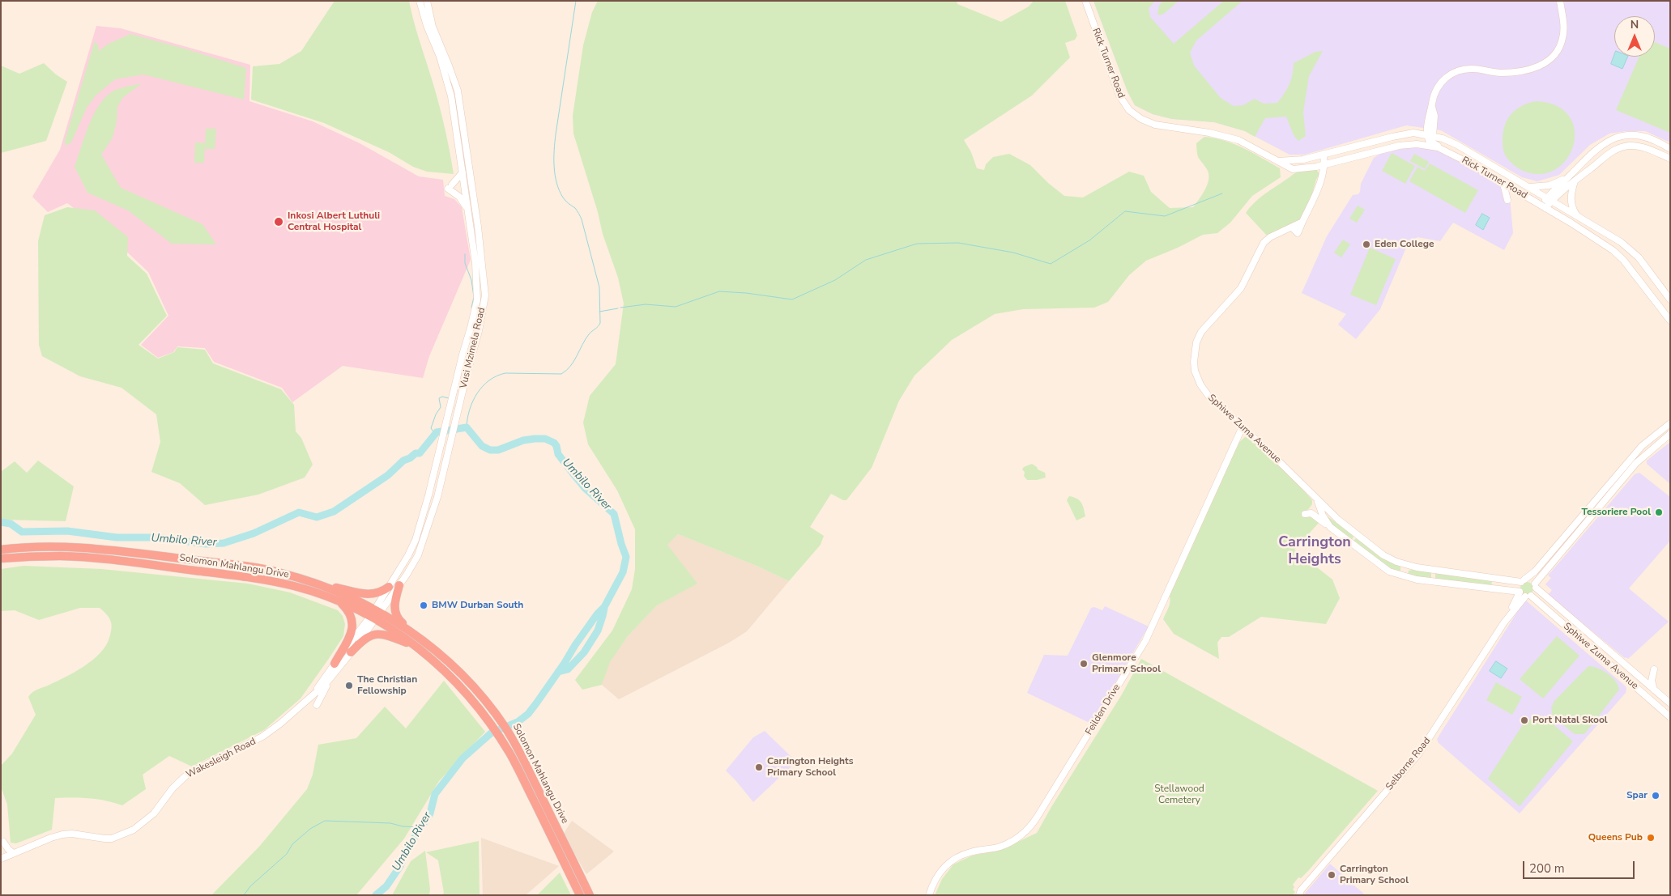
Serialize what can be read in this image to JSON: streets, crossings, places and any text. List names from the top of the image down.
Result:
{
  "streets": {
    "highway": ["Solomon Mahlangu Drive"],
    "main road": [
      "Rick Turner Road",
      "Vusi Mzimela Road",
      "Sphiwe Zuma Avenue",
      "Feilden Drive",
      "Wakesleigh Road",
      "Selborne Road"
    ]
  },
  "crossings": [
    ["Vusi Mzimela Road", "Solomon Mahlangu Drive"],
    ["Vusi Mzimela Road", "Wakesleigh Road"],
    ["Sphiwe Zuma Avenue", "Feilden Drive"],
    ["Sphiwe Zuma Avenue", "Selborne Road"],
    ["Solomon Mahlangu Drive", "Wakesleigh Road"]
  ],
  "districts": ["Carrington Heights"],
  "water": ["Umbilo River"],
  "parks": ["Stellawood Cemetery"],
  "places": [
    "Inkosi Albert Luthuli Central Hospital",
    "Eden College",
    "Tessoriere Pool",
    "BMW Durban South",
    "Glenmore Primary School",
    "The Christian Fellowship",
    "Port Natal Skool",
    "Carrington Heights Primary School",
    "Spar",
    "Queens Pub",
    "Carrington Primary School"
  ],
  "scale_bar": "200 m",
  "north": "top"
}
